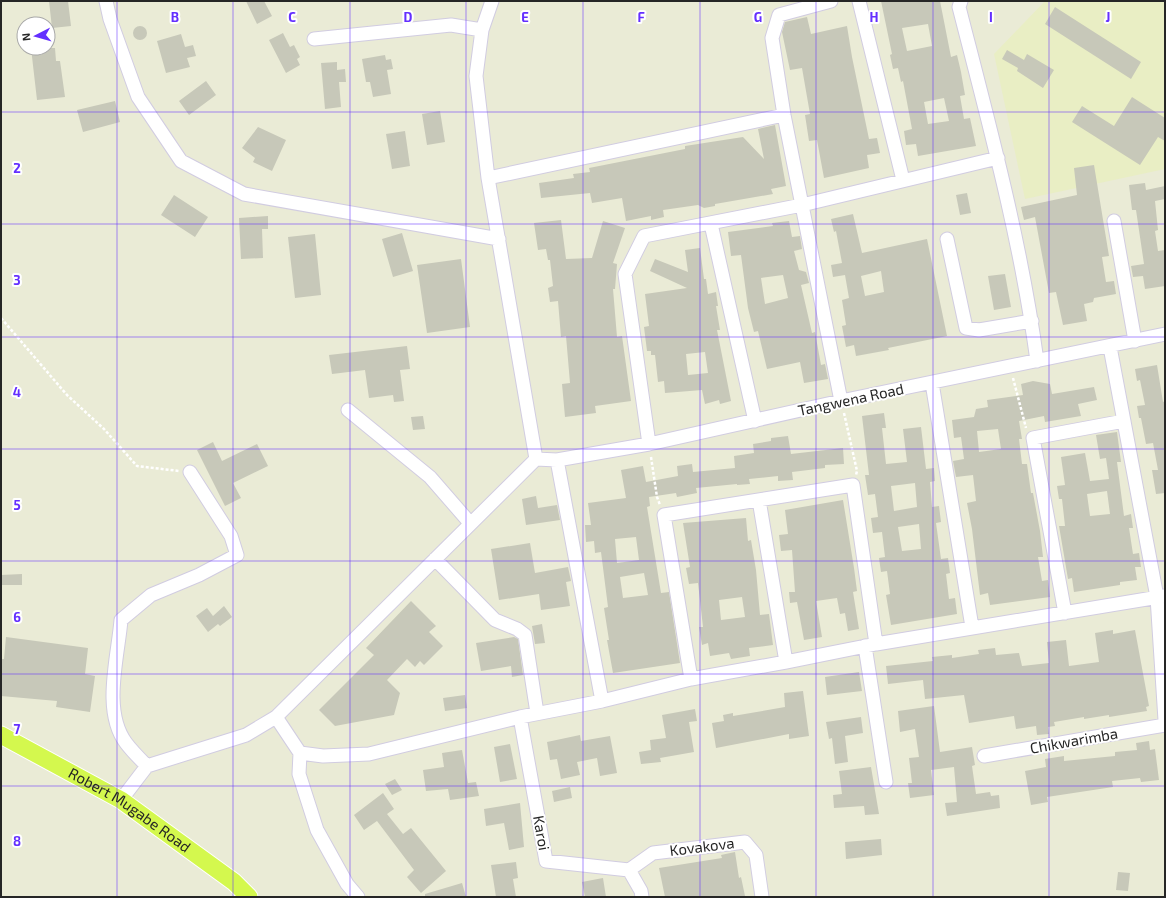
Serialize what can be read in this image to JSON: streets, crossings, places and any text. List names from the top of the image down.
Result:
{
  "streets": {
    "main road": ["Robert Mugabe Road"],
    "street": [
      "Tangwena Road",
      "Chikwarimba",
      "Karoi",
      "Kovakova"
    ]
  },
  "crossings": [
    ["Karoi", "Kovakova"]
  ],
  "north": "left",
  "grid": {
    "columns": [
      "B",
      "C",
      "D",
      "E",
      "F",
      "G",
      "H",
      "I",
      "J"
    ],
    "rows": [
      "2",
      "3",
      "4",
      "5",
      "6",
      "7",
      "8"
    ]
  }
}
